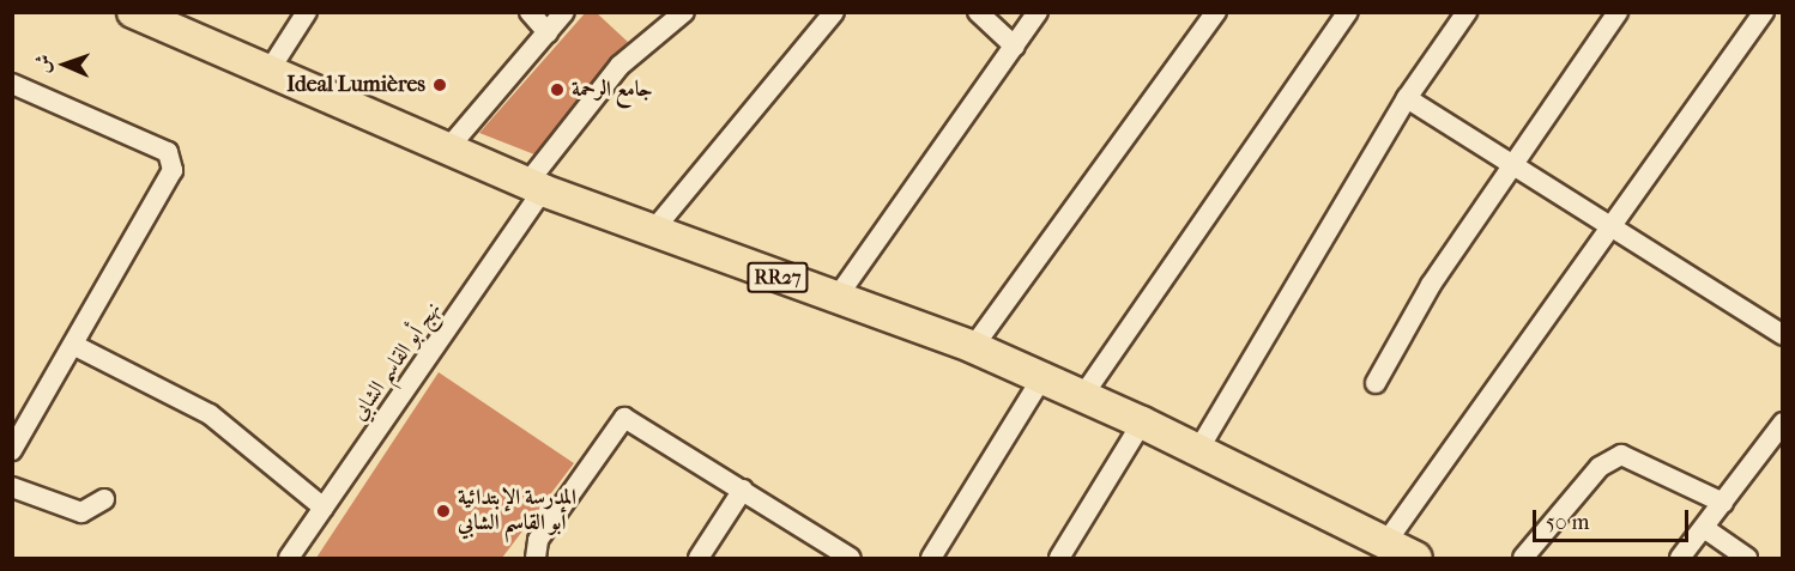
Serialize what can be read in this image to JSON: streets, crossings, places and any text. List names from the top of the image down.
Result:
{
  "streets": {
    "highway": ["RR27"],
    "street": ["نهج أبو القاسم الشابي"]
  },
  "crossings": [
    ["RR27", "نهج أبو القاسم الشابي"]
  ],
  "places": ["Ideal Lumières", "جامع الرحمة", "المدرسة الإبتدائية أبو القاسم الشابي"],
  "scale_bar": "50 m",
  "north": "left"
}
